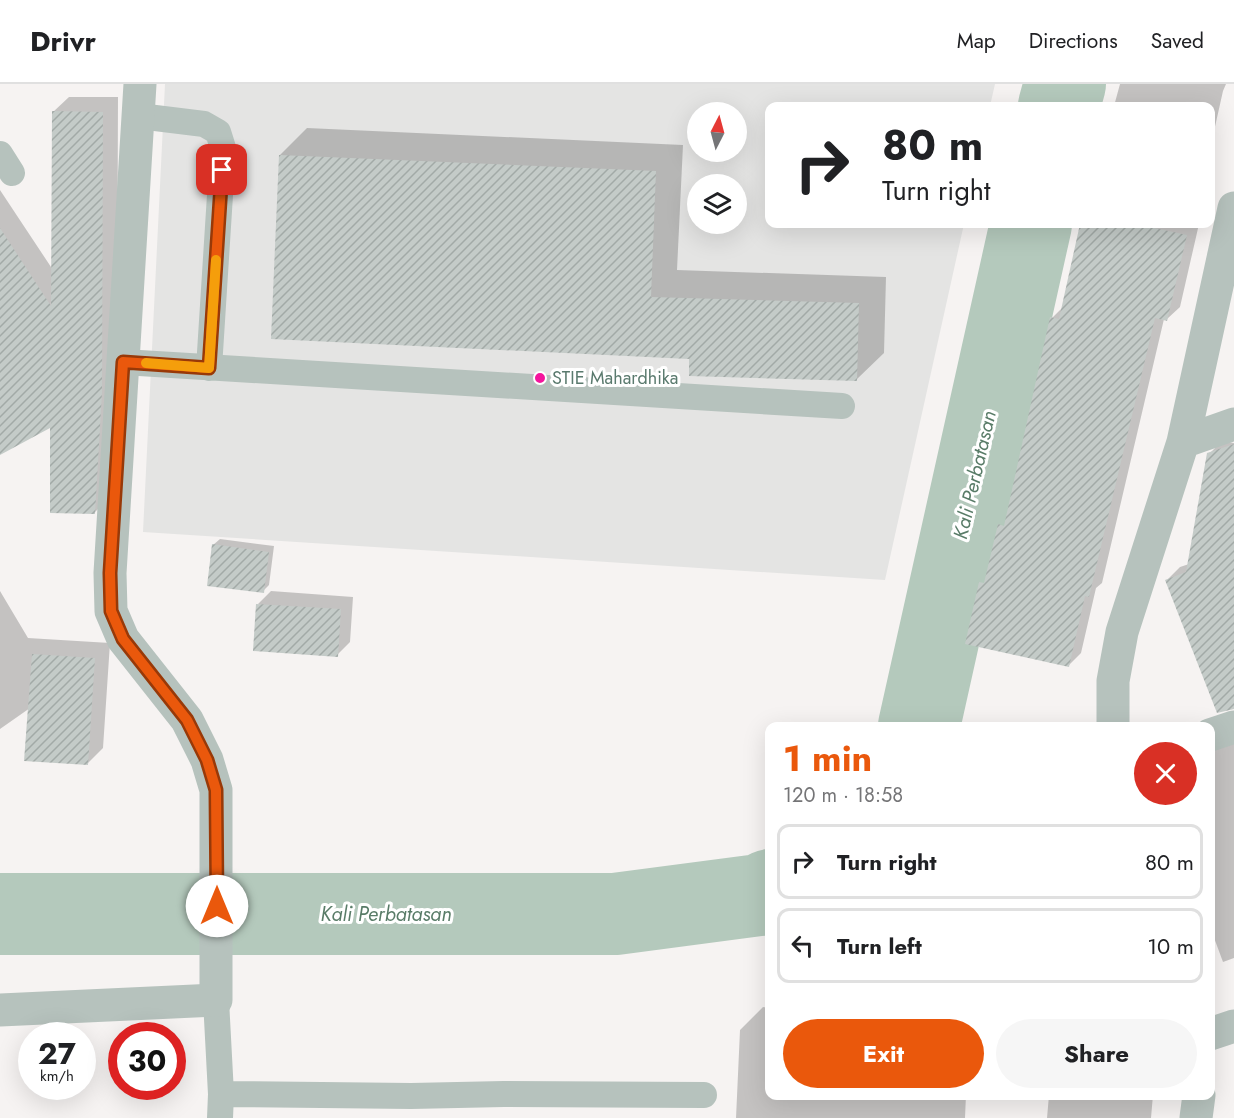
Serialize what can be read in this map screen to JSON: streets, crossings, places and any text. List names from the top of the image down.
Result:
{
  "water": ["Kali Perbatasan"],
  "places": ["STIE Mahardhika"],
  "north": "top",
  "page": {
    "header": "Drivr",
    "nav": ["Map", "Directions", "Saved"],
    "turn": ["80 m", "Turn right"],
    "heading": ["1 min", "120 m · 18:58"],
    "list": [
      {
        "name": "Turn right",
        "value": "80 m"
      },
      {
        "name": "Turn left",
        "value": "10 m"
      }
    ],
    "buttons": ["Exit", "Share"],
    "speed": "27 km/h",
    "limit": "30"
  }
}
